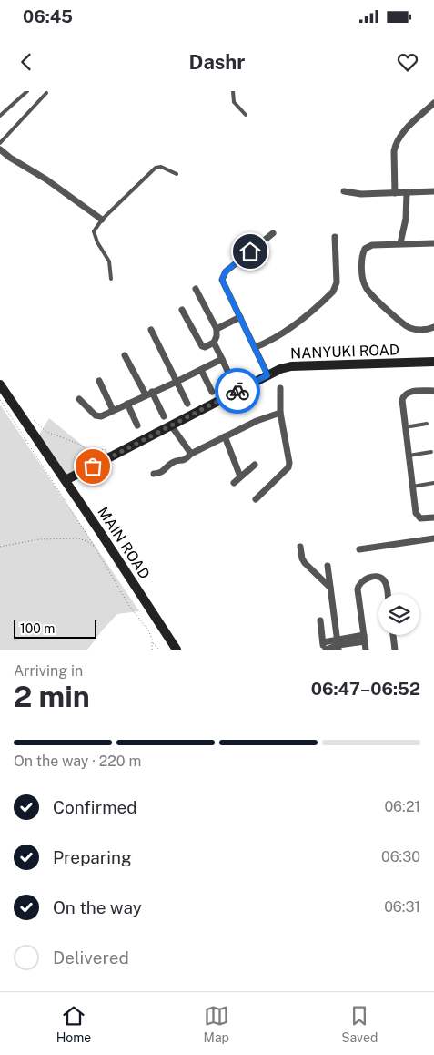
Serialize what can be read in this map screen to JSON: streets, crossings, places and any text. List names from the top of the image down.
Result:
{
  "streets": {
    "street": ["NANYUKI ROAD", "MAIN ROAD"]
  },
  "crossings": [
    ["NANYUKI ROAD", "MAIN ROAD"]
  ],
  "scale_bar": "100 m",
  "page": {
    "status": "06:45",
    "header": "Dashr",
    "scale": "100 m",
    "heading": ["2 min", "Arriving in", "06:47–06:52"],
    "bar": "On the way · 220 m",
    "list": [
      ["Confirmed", "06:21"],
      ["Preparing", "06:30"],
      ["On the way", "06:31"],
      "Delivered"
    ],
    "tabs": ["Home", "Map", "Saved"]
  }
}
